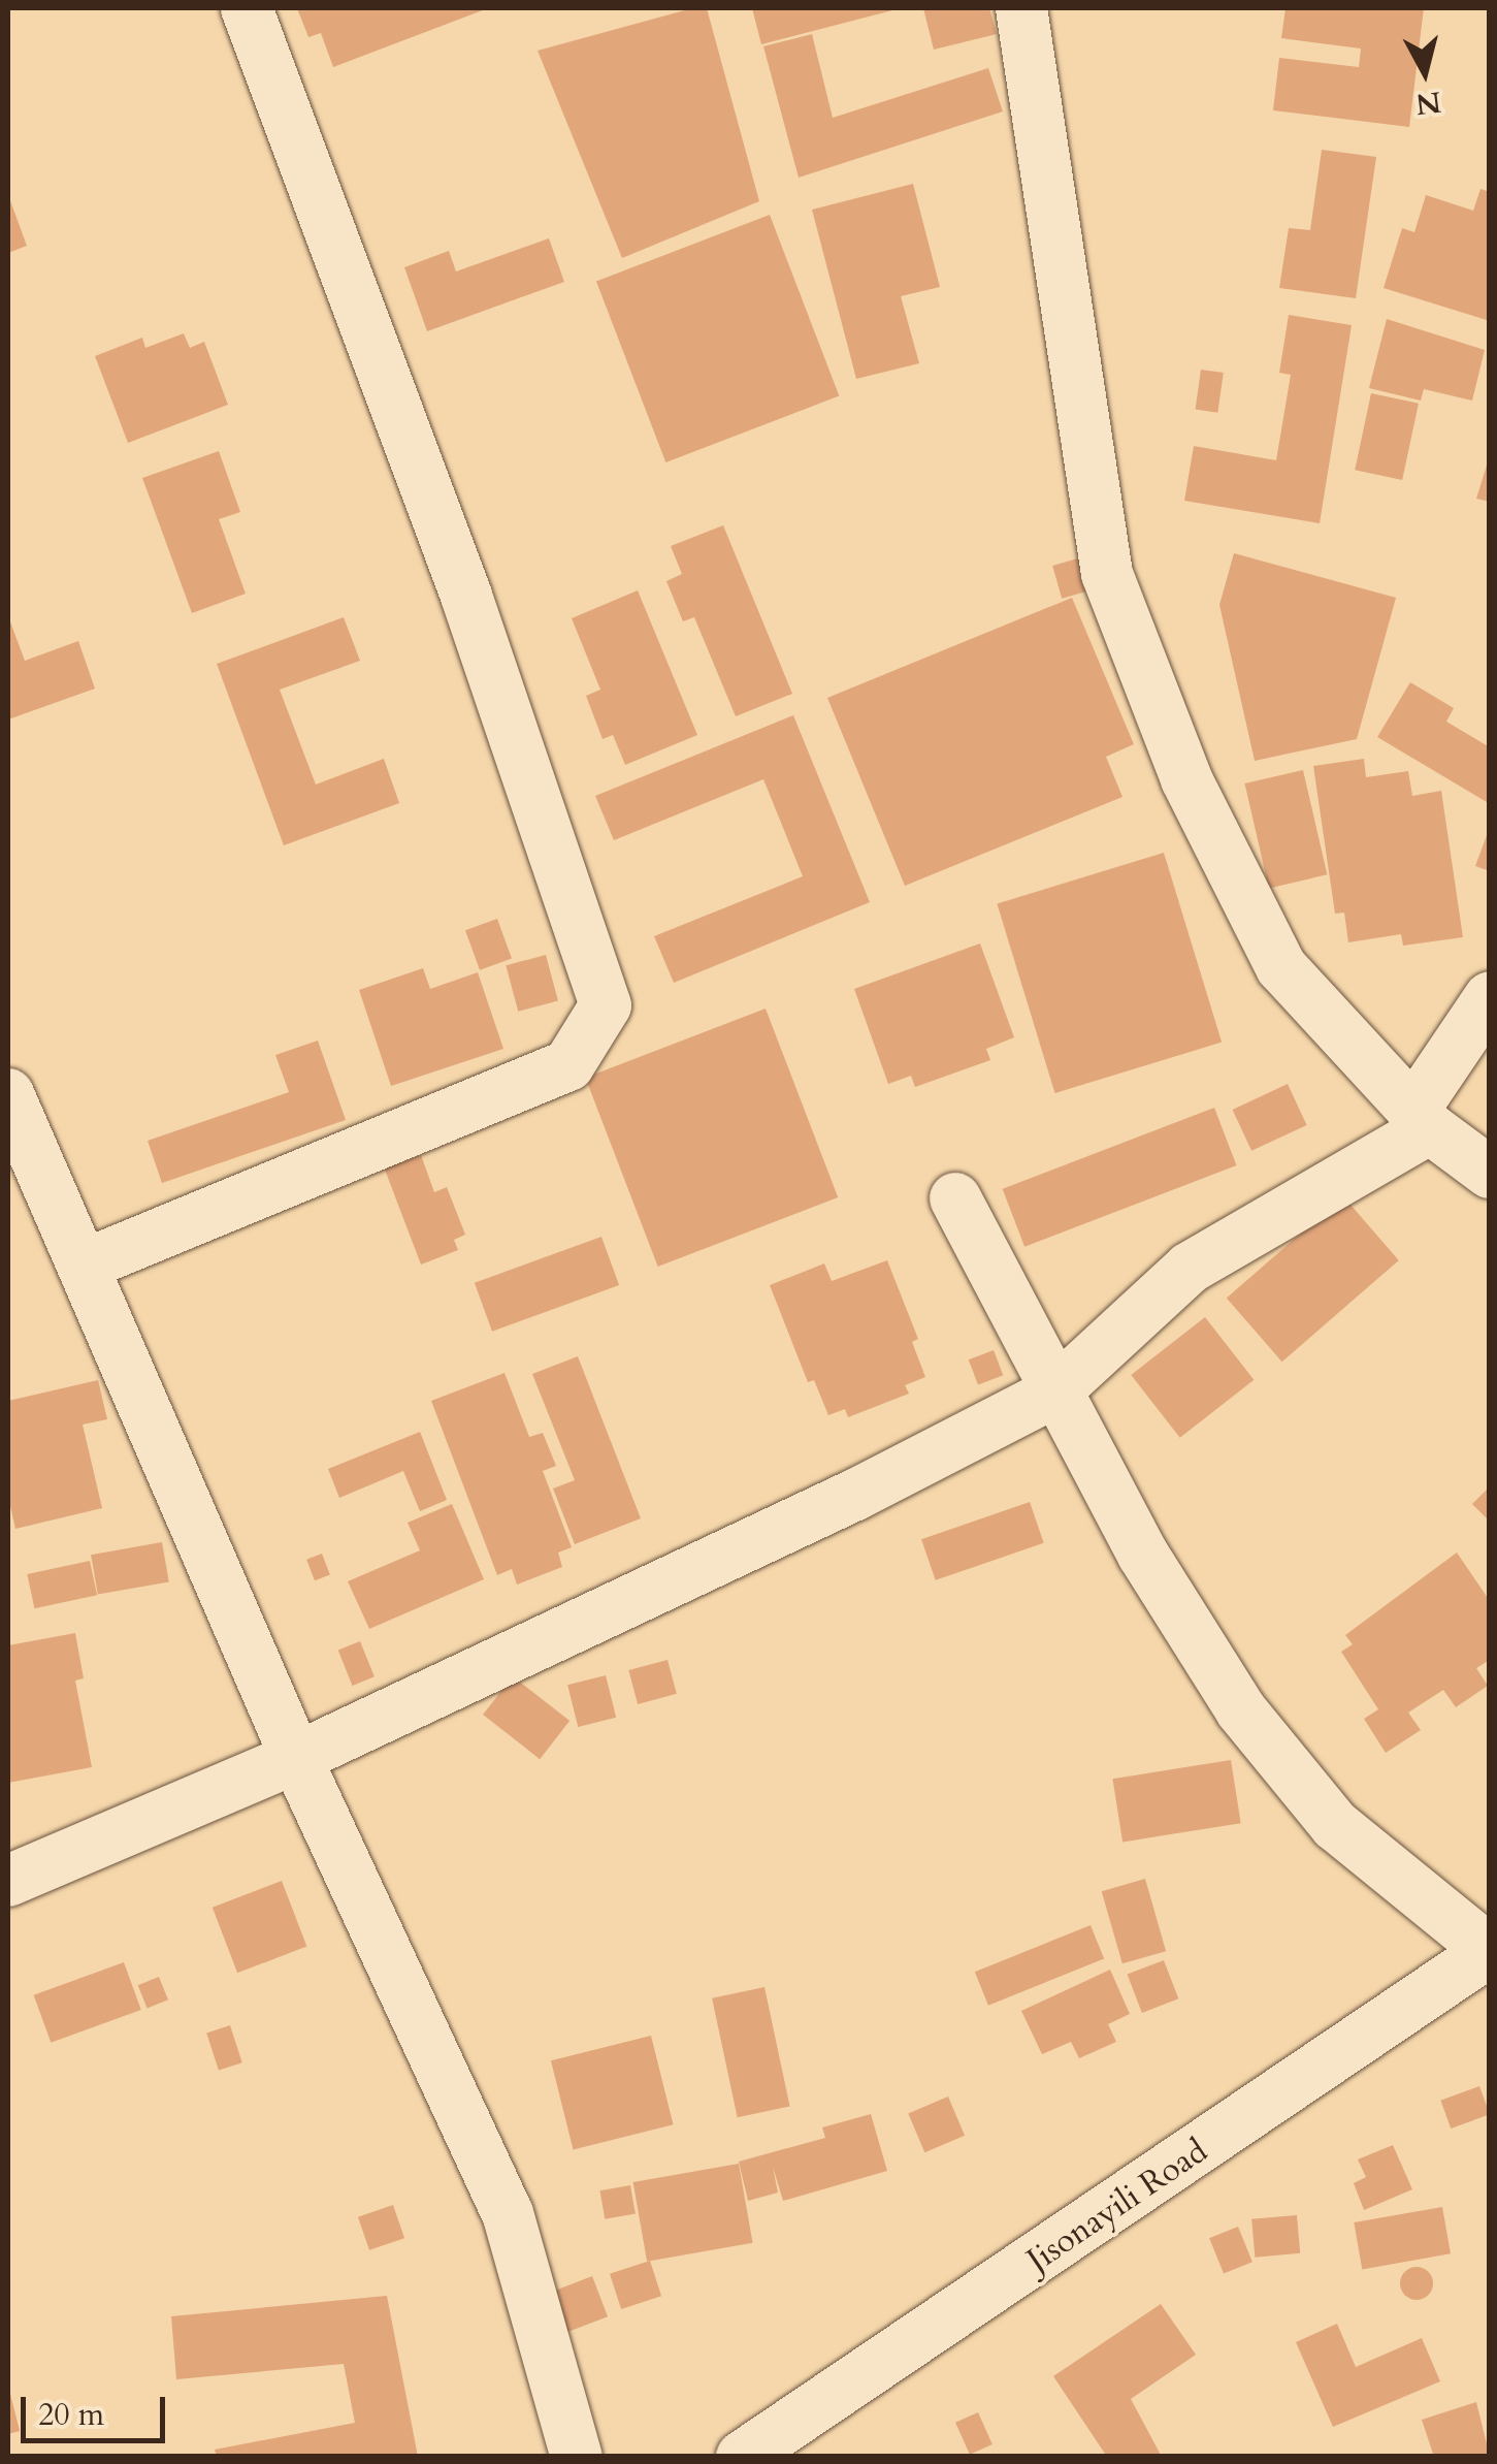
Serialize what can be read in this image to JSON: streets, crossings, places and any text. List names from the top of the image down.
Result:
{
  "streets": {
    "street": ["Jisonayili Road"]
  },
  "scale_bar": "20 m",
  "north": "bottom"
}
